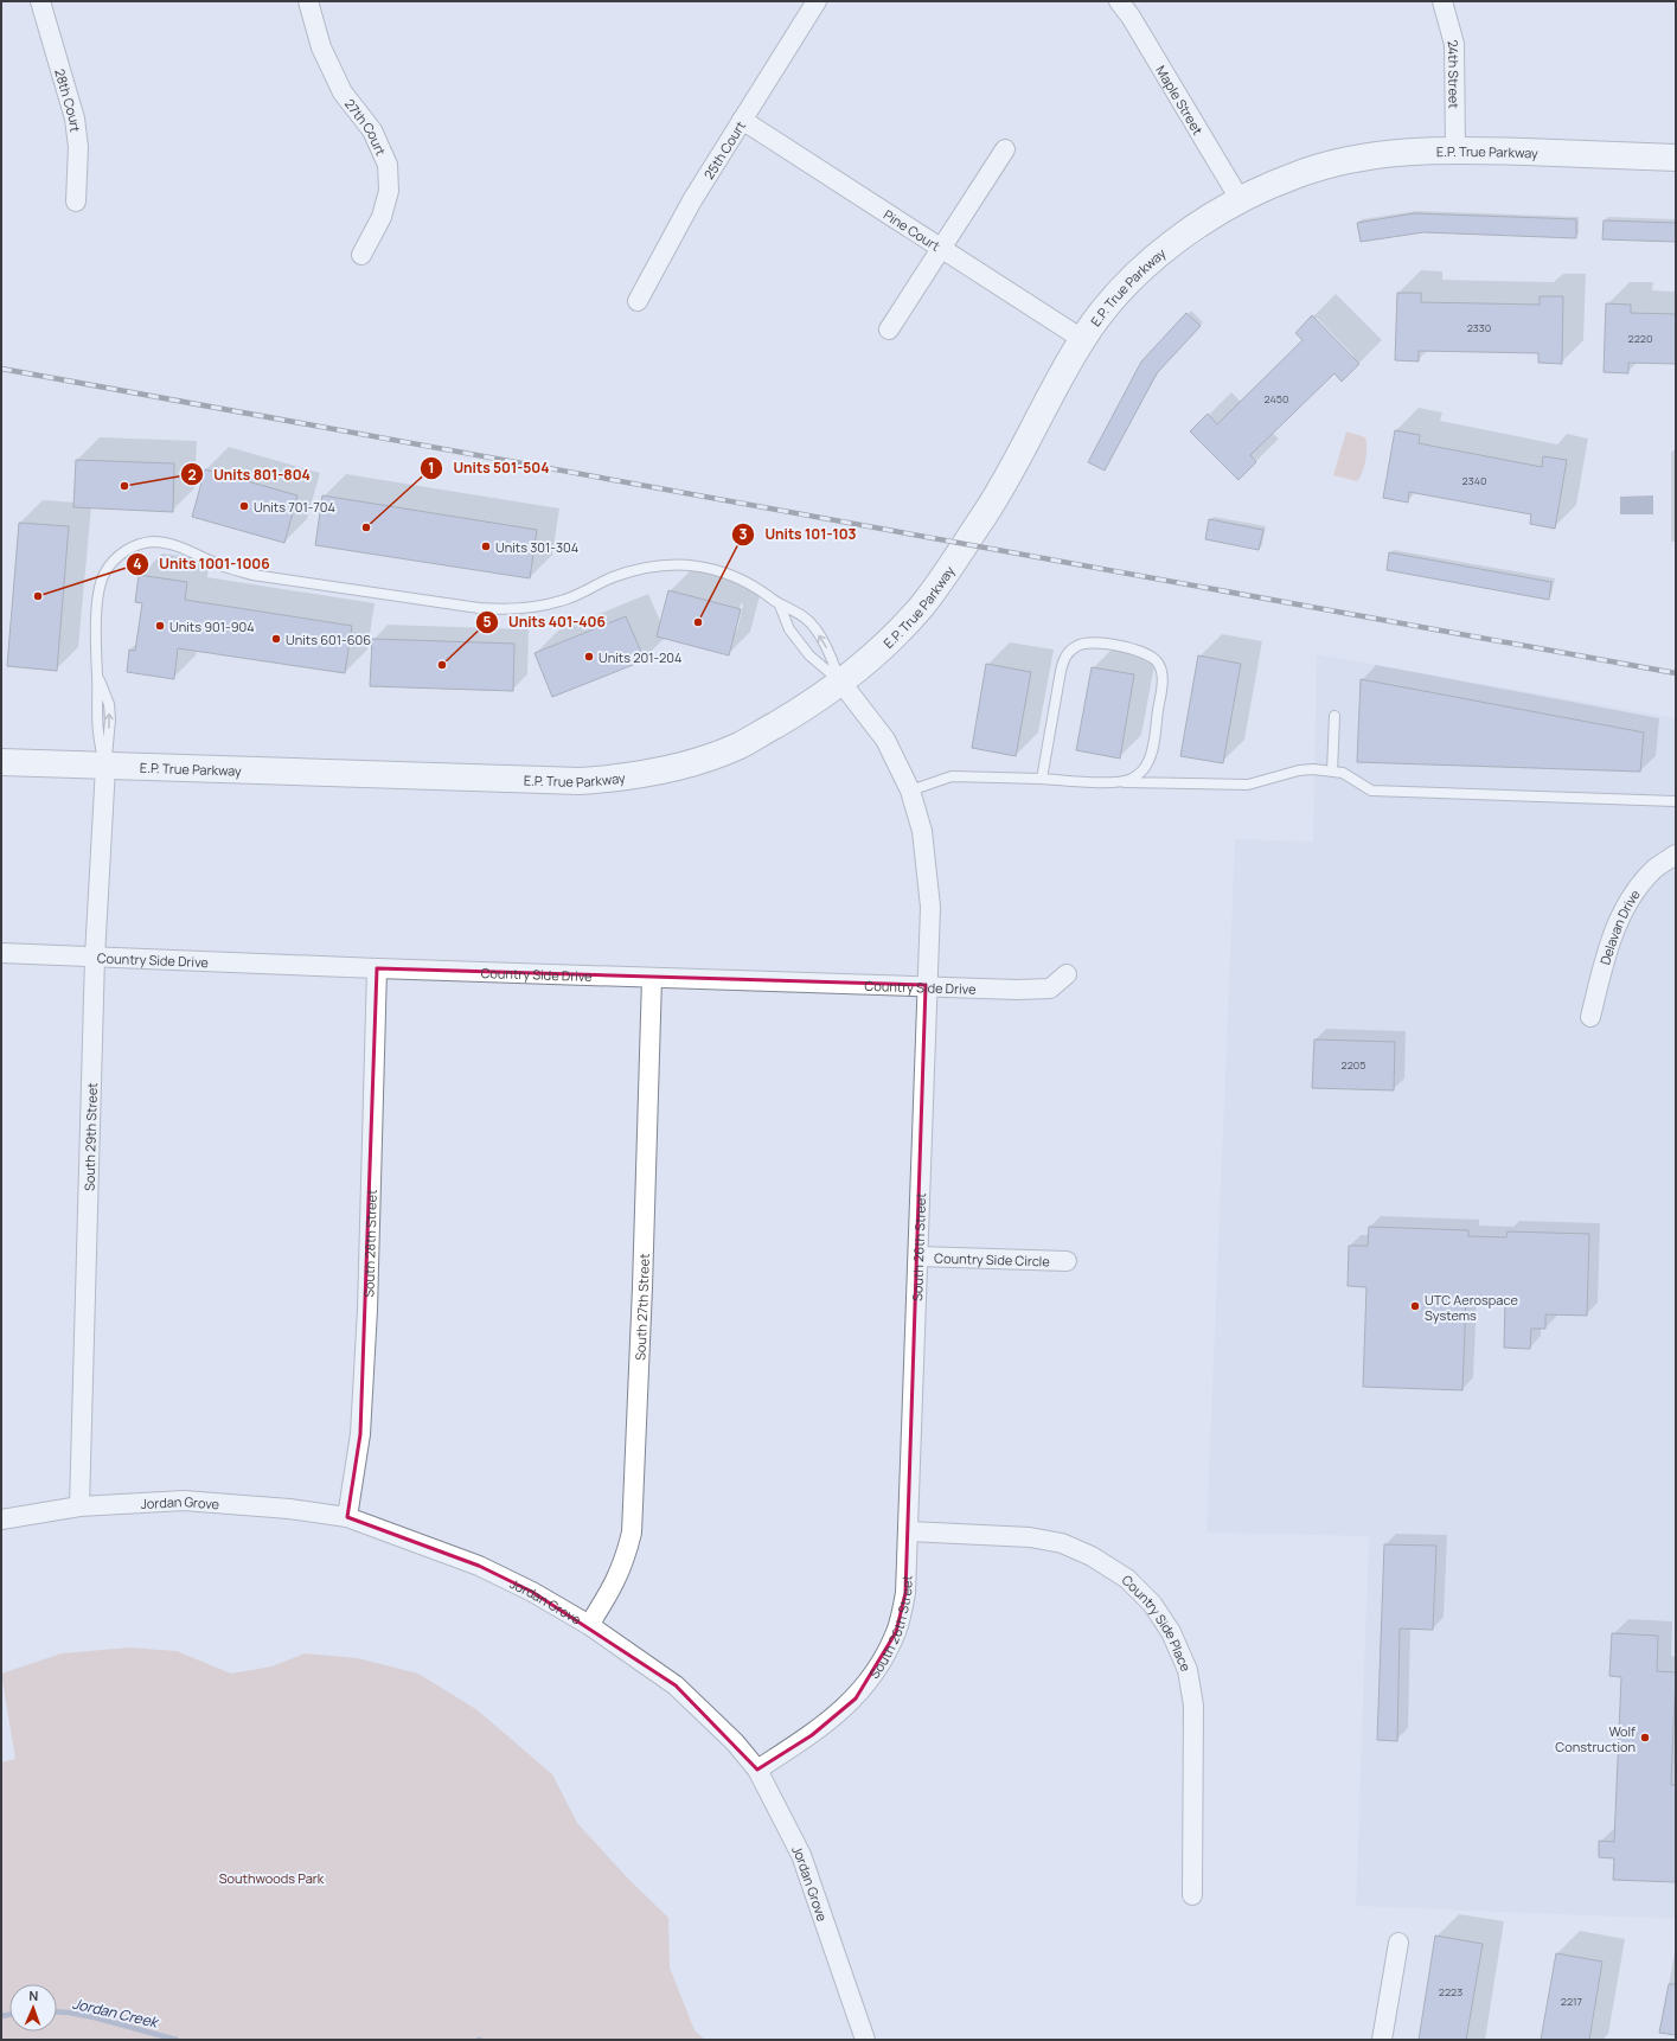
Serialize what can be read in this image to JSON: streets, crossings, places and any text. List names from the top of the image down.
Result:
{
  "streets": {
    "main road": ["E.P. True Parkway"],
    "street": [
      "24th Street",
      "Maple Street",
      "28th Court",
      "27th Court",
      "25th Court",
      "Pine Court",
      "Delavan Drive",
      "Country Side Drive",
      "South 29th Street",
      "South 28th Street",
      "South 26th Street",
      "Country Side Circle",
      "South 27th Street",
      "Jordan Grove",
      "Country Side Place"
    ]
  },
  "crossings": [
    ["24th Street", "E.P. True Parkway"],
    ["Maple Street", "E.P. True Parkway"],
    ["25th Court", "Pine Court"],
    ["E.P. True Parkway", "Pine Court"],
    ["E.P. True Parkway", "South 29th Street"],
    ["E.P. True Parkway", "South 26th Street"],
    ["Country Side Drive", "South 29th Street"],
    ["Country Side Drive", "South 28th Street"],
    ["Country Side Drive", "South 26th Street"],
    ["Country Side Drive", "South 27th Street"],
    ["South 29th Street", "Jordan Grove"],
    ["South 28th Street", "Jordan Grove"],
    ["South 26th Street", "Country Side Circle"],
    ["South 26th Street", "Jordan Grove"],
    ["South 26th Street", "Country Side Place"],
    ["South 27th Street", "Jordan Grove"]
  ],
  "water": ["Jordan Creek"],
  "parks": ["Southwoods Park"],
  "places": [
    "Units 801-804",
    "Units 701-704",
    "Units 501-504",
    "Units 301-304",
    "Units 1001-1006",
    "Units 101-103",
    "Units 901-904",
    "Units 601-606",
    "Units 201-204",
    "Units 401-406",
    "UTC Aerospace Systems",
    "Wolf Construction"
  ],
  "house_numbers": [
    "2330",
    "2220",
    "2450",
    "2340",
    "2205",
    "2223",
    "2217"
  ],
  "north": "top"
}
